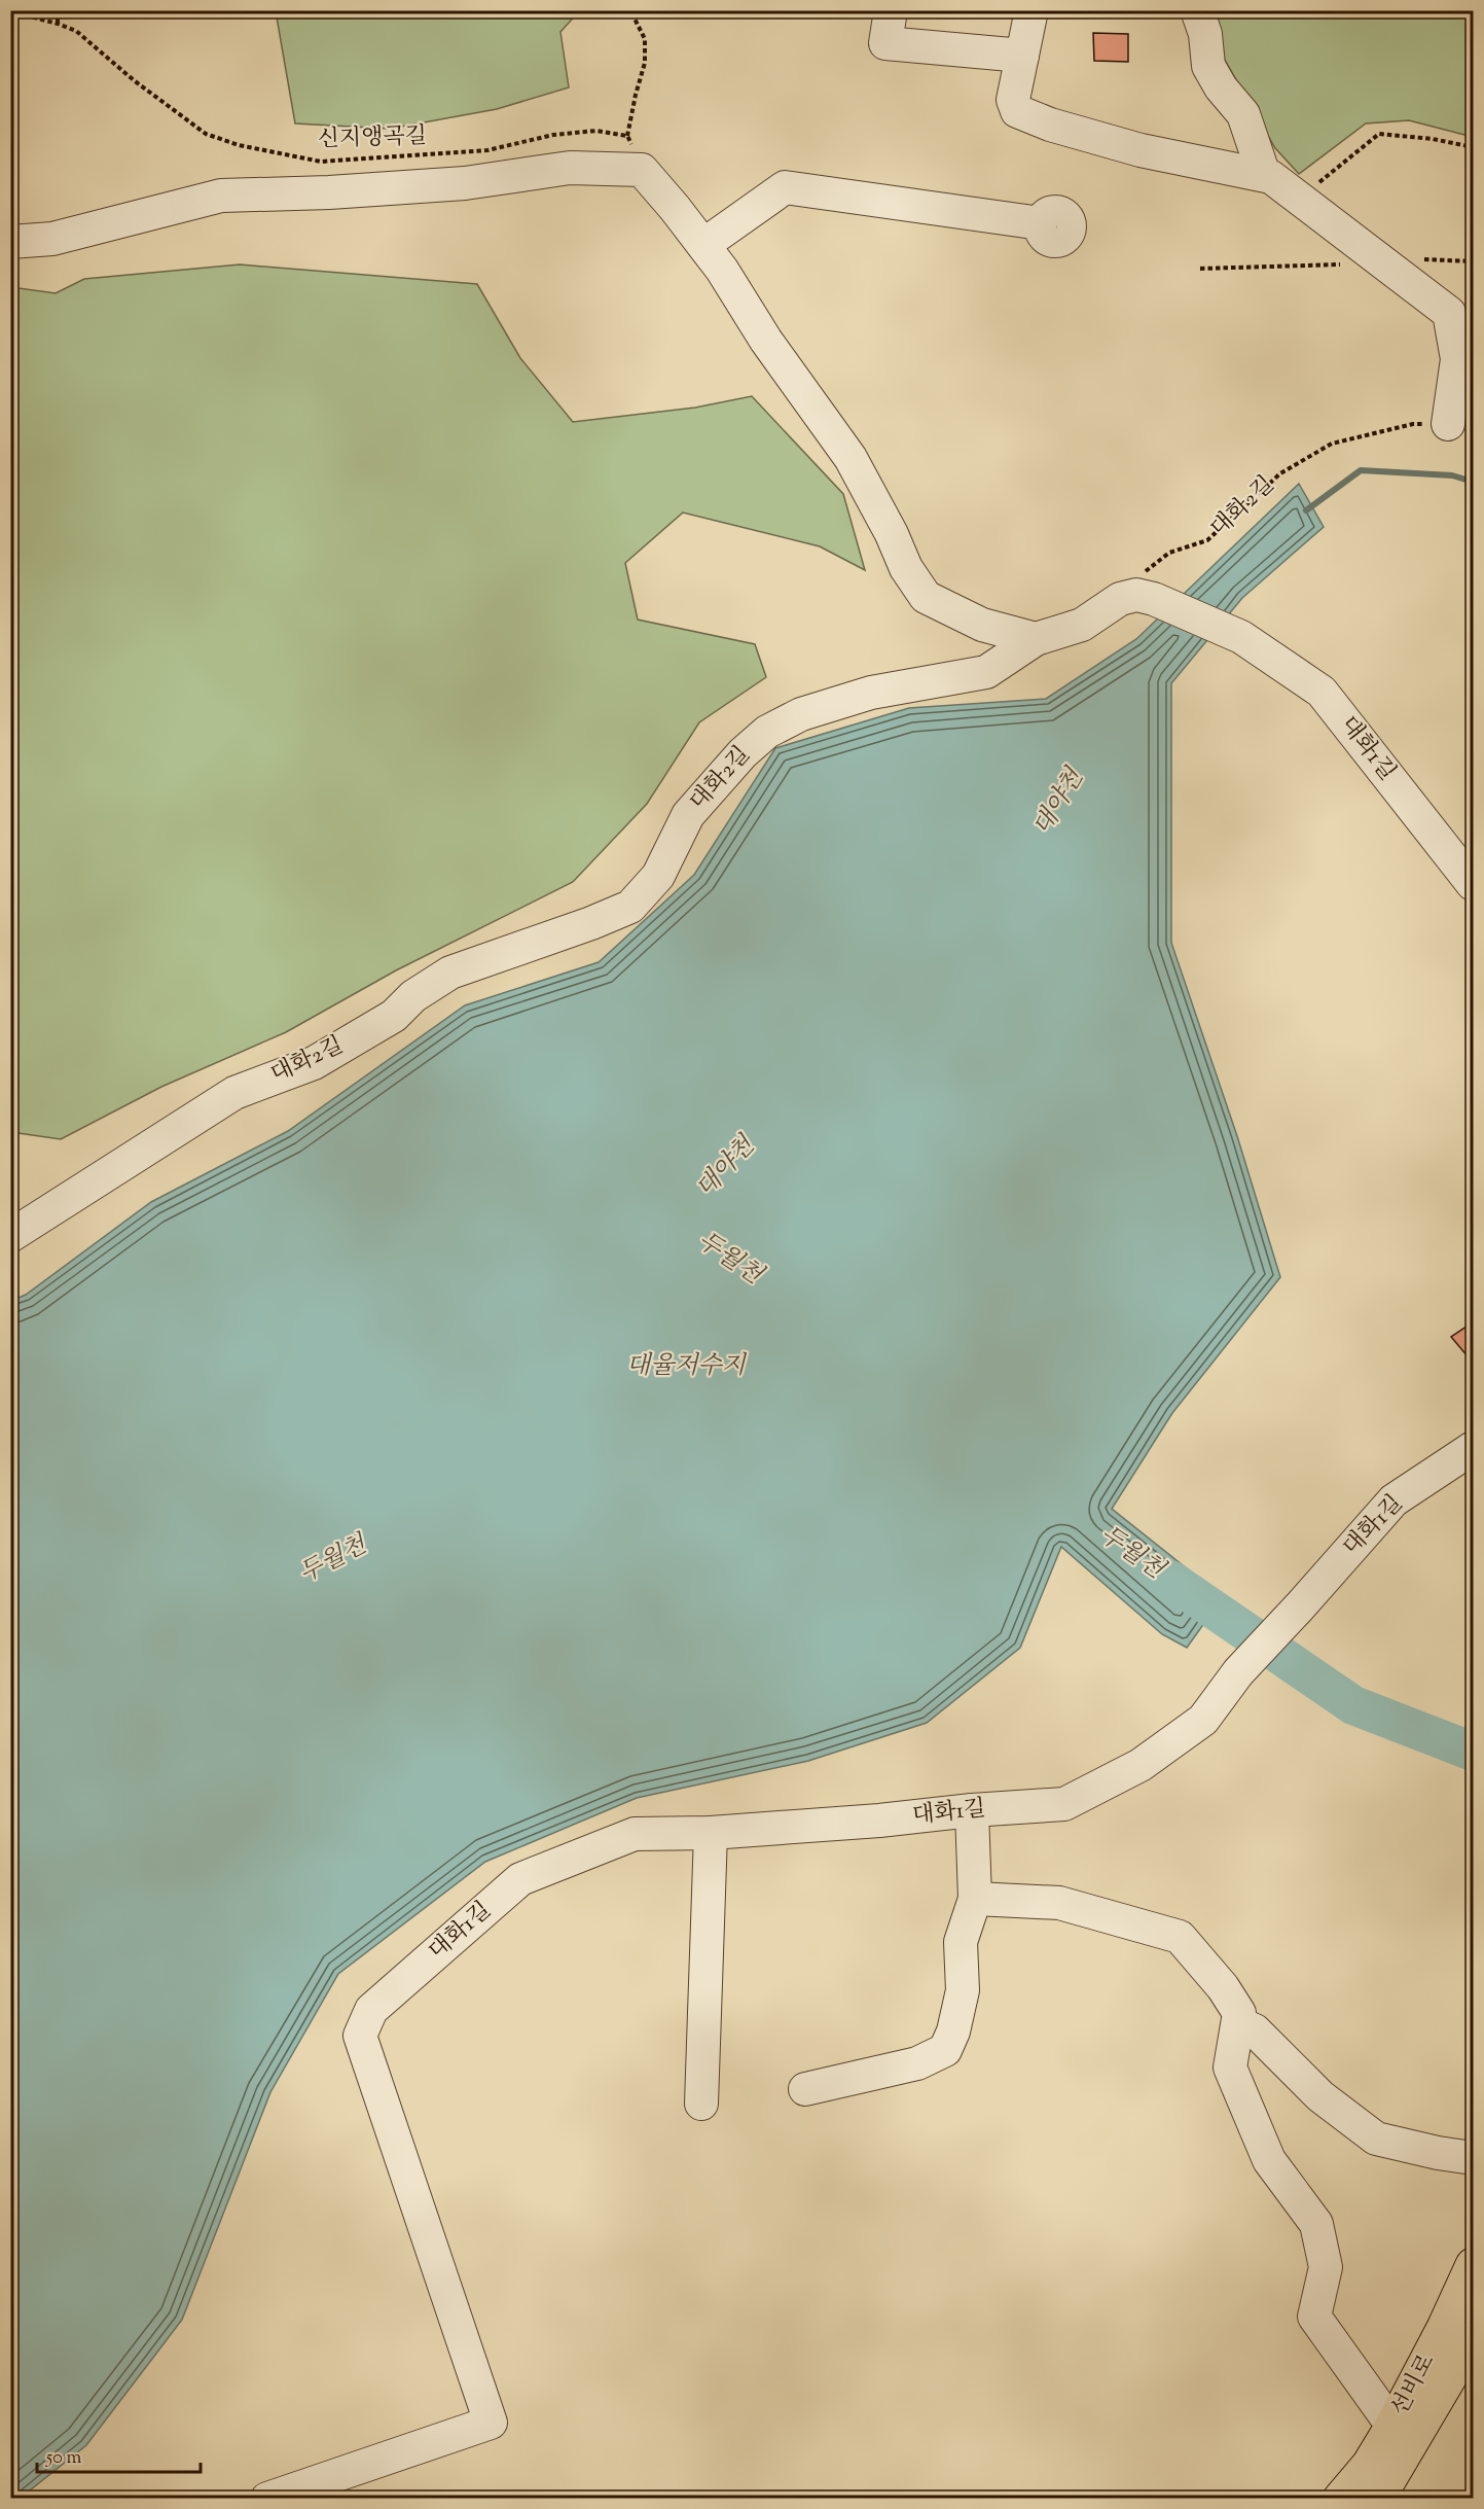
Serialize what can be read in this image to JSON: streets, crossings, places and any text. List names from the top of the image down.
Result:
{
  "streets": {
    "main road": ["선비로"],
    "street": ["대화2길", "대화1길"],
    "path": ["신지앵곡길"]
  },
  "crossings": [
    ["대화2길", "대화1길"]
  ],
  "water": ["대야천", "두월천", "대율저수지"],
  "scale_bar": "50 m"
}
